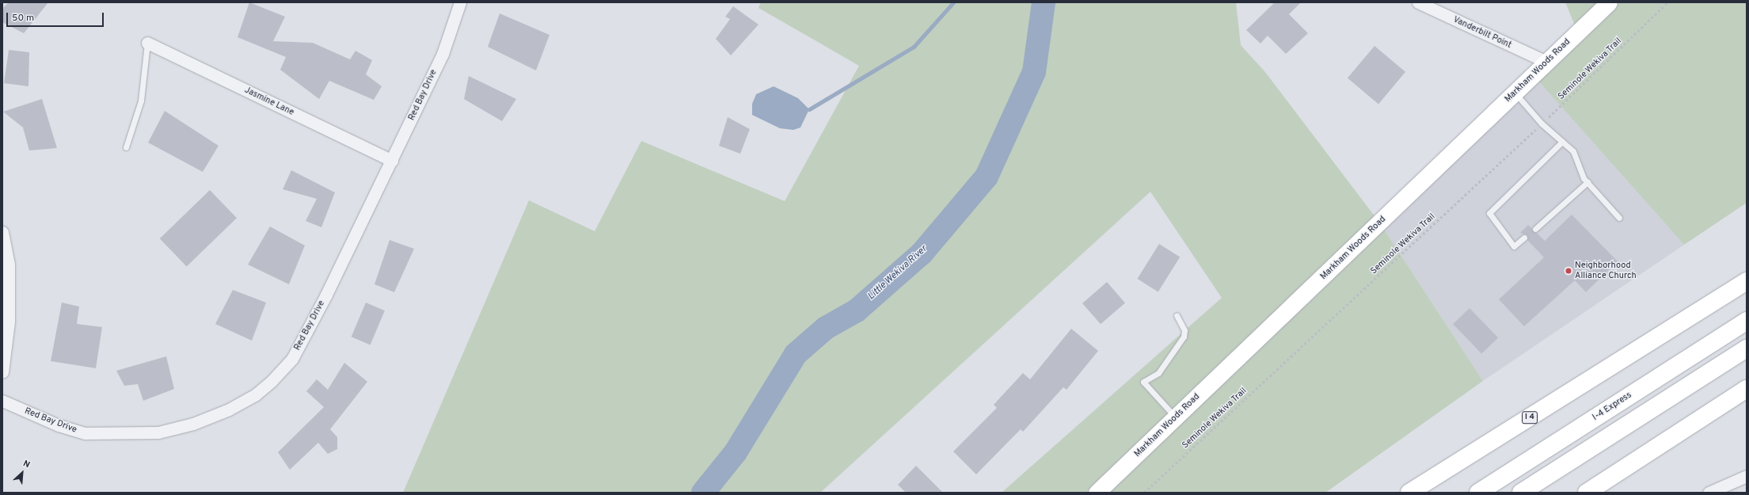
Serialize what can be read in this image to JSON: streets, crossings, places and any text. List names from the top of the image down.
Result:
{
  "streets": {
    "highway": ["I-4 Express", "I 4"],
    "main road": ["Markham Woods Road"],
    "street": ["Vanderbilt Point", "Red Bay Drive", "Jasmine Lane"],
    "path": ["Seminole Wekiva Trail"]
  },
  "crossings": [
    ["Vanderbilt Point", "Markham Woods Road"],
    ["Red Bay Drive", "Jasmine Lane"]
  ],
  "water": ["Little Wekiva River"],
  "places": ["Neighborhood Alliance Church"],
  "scale_bar": "50 m",
  "north": "top right"
}
